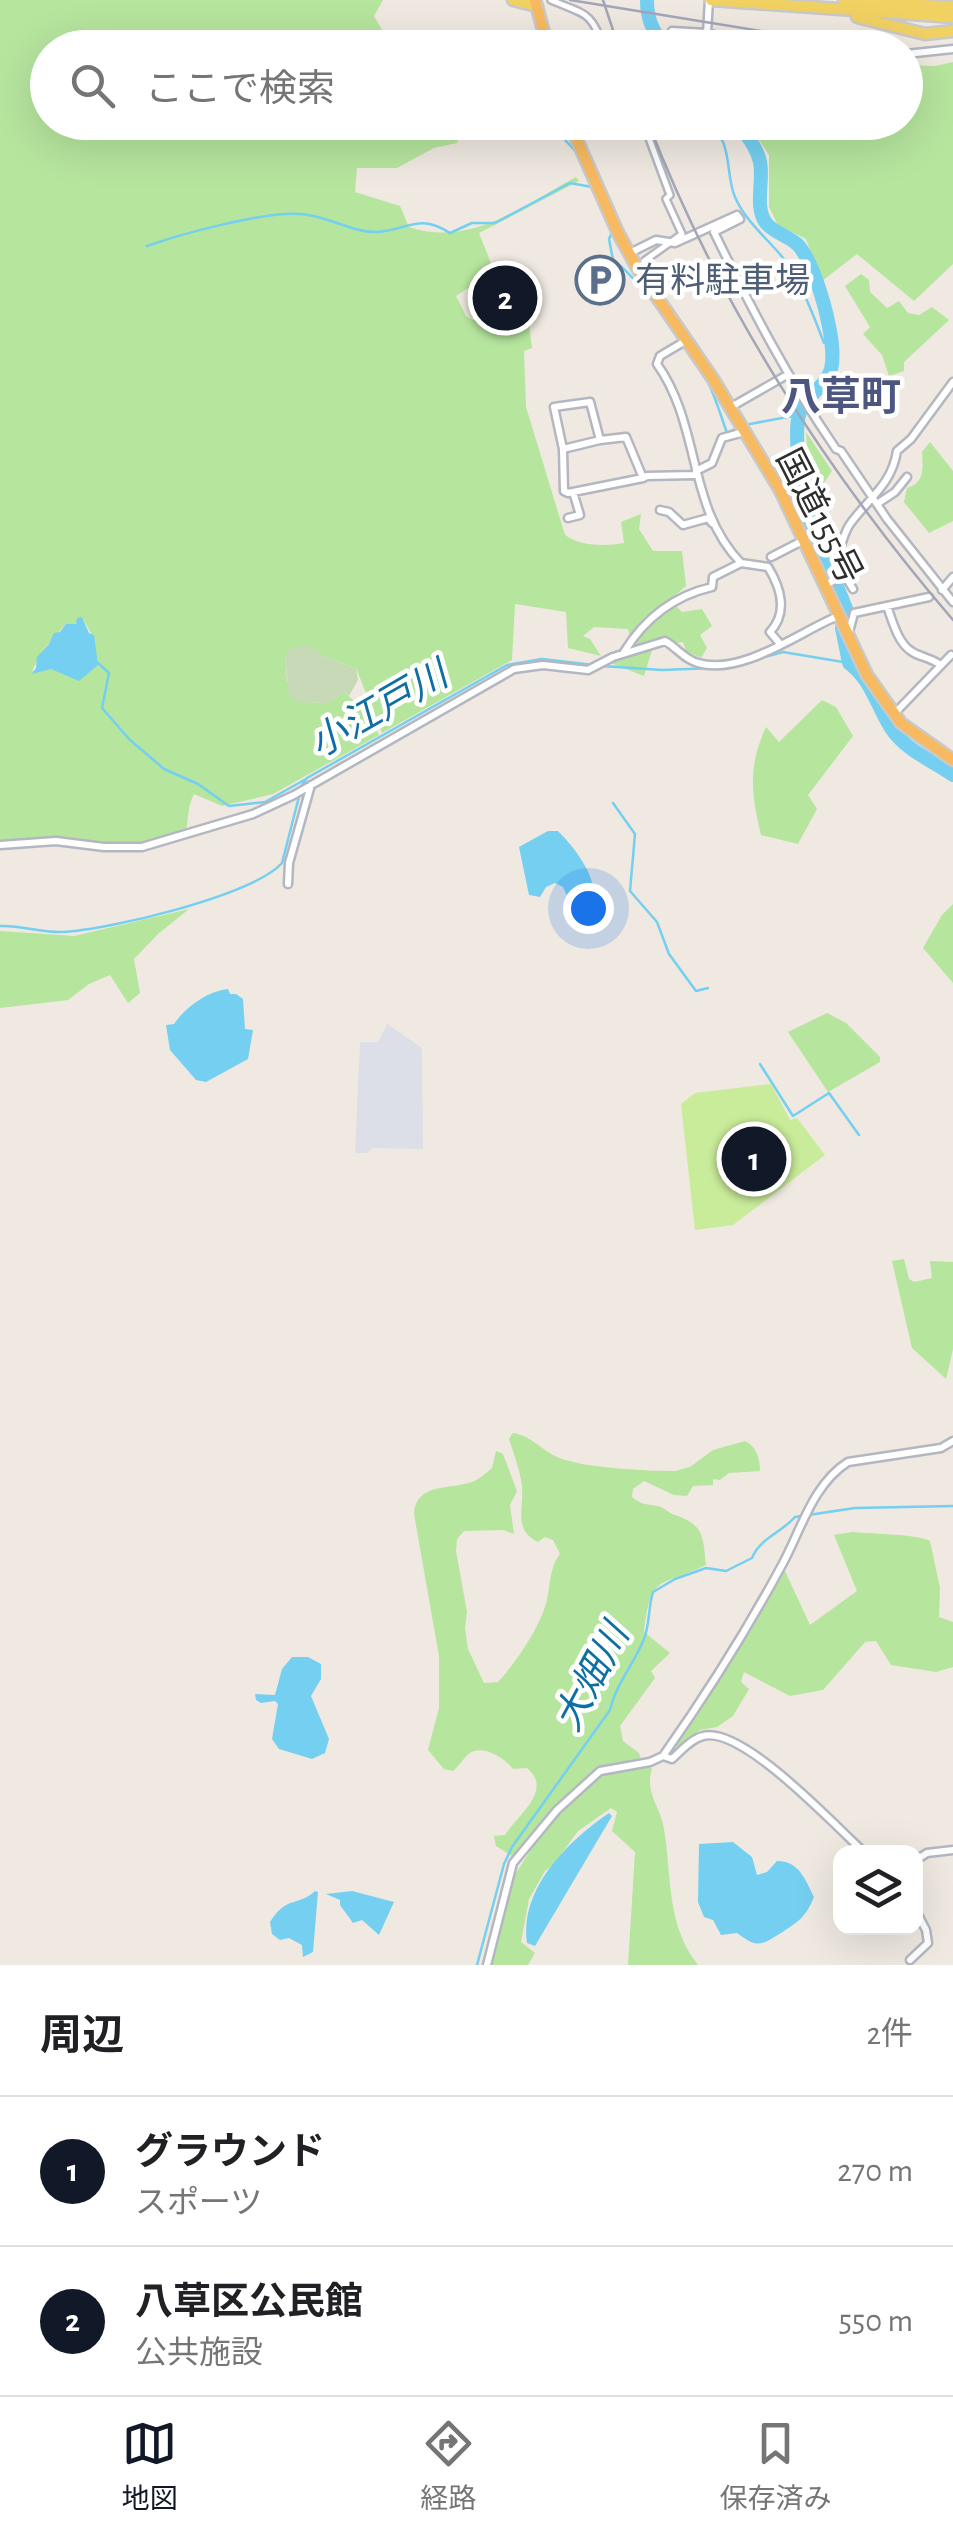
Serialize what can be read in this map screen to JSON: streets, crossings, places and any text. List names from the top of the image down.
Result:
{
  "streets": {
    "highway": ["国道155号"]
  },
  "districts": ["八草町"],
  "water": ["小江戸川", "大畑川"],
  "places": {
    "parking": ["有料駐車場"]
  },
  "page": {
    "search": "ここで検索",
    "pins": ["2", "1"],
    "heading": ["周辺", "2件"],
    "list": [
      {
        "mark": "1",
        "name": "グラウンド",
        "note": "スポーツ",
        "value": "270 m"
      },
      {
        "mark": "2",
        "name": "八草区公民館",
        "note": "公共施設",
        "value": "550 m"
      }
    ],
    "nav": ["地図", "経路", "保存済み"]
  }
}
